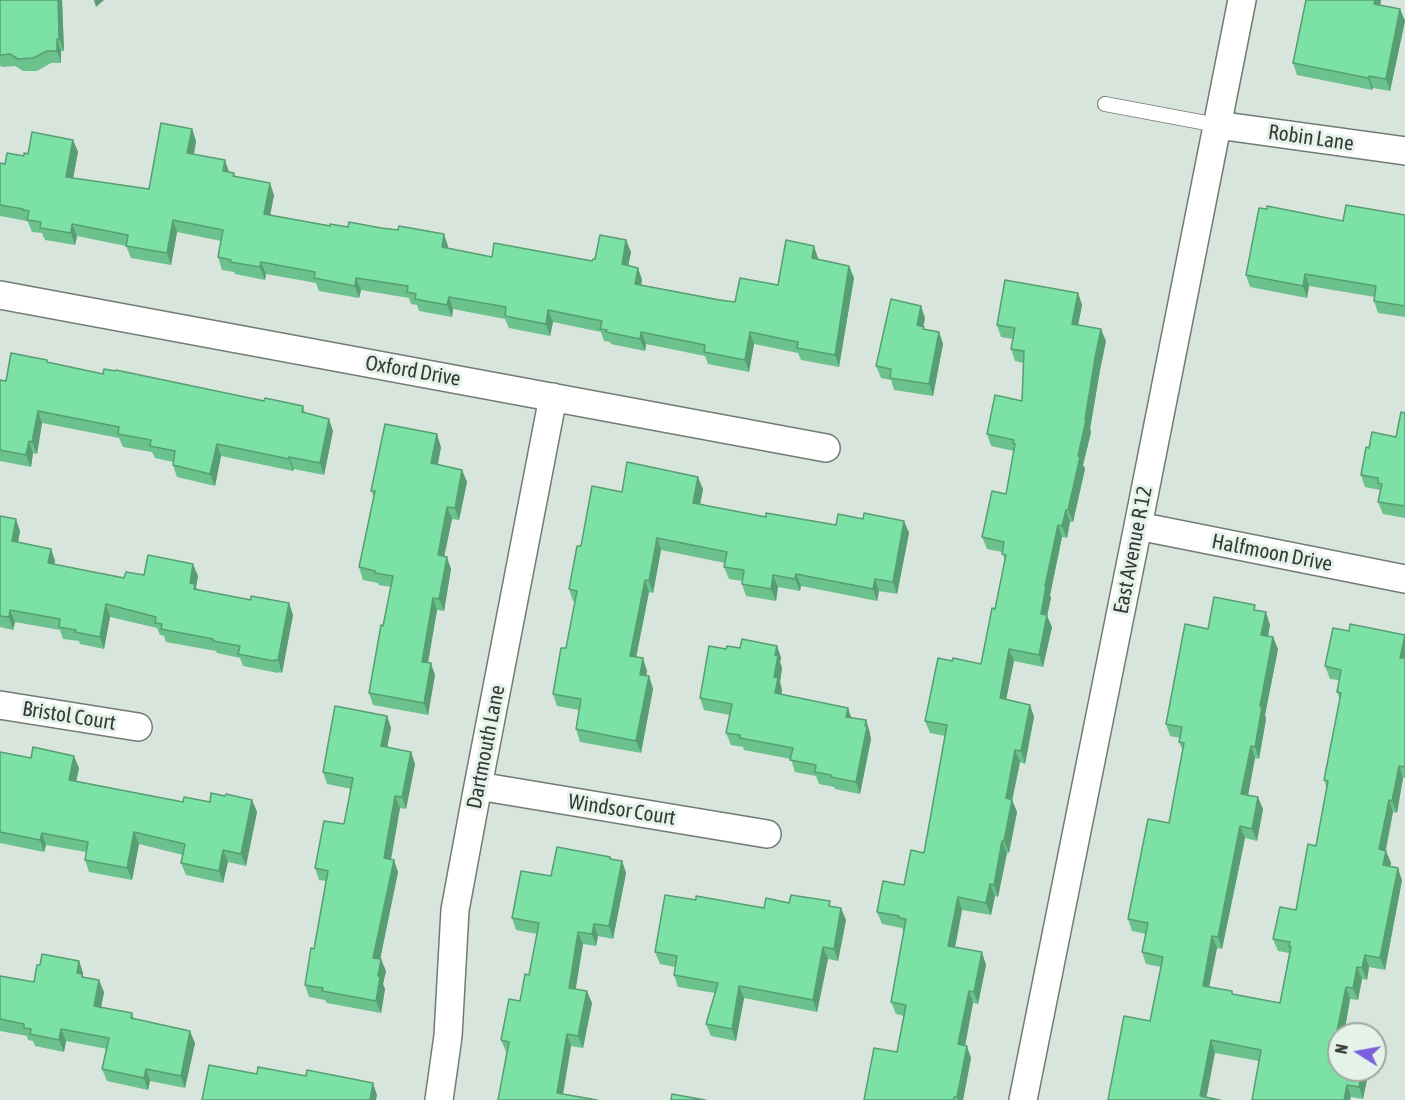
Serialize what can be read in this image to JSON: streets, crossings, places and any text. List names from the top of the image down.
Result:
{
  "streets": {
    "street": [
      "Robin Lane",
      "Oxford Drive",
      "East Avenue R 12",
      "Halfmoon Drive",
      "Bristol Court",
      "Dartmouth Lane",
      "Windsor Court"
    ]
  },
  "crossings": [
    ["Robin Lane", "East Avenue R 12"],
    ["Oxford Drive", "Dartmouth Lane"],
    ["East Avenue R 12", "Halfmoon Drive"],
    ["Dartmouth Lane", "Windsor Court"]
  ],
  "north": "left"
}
